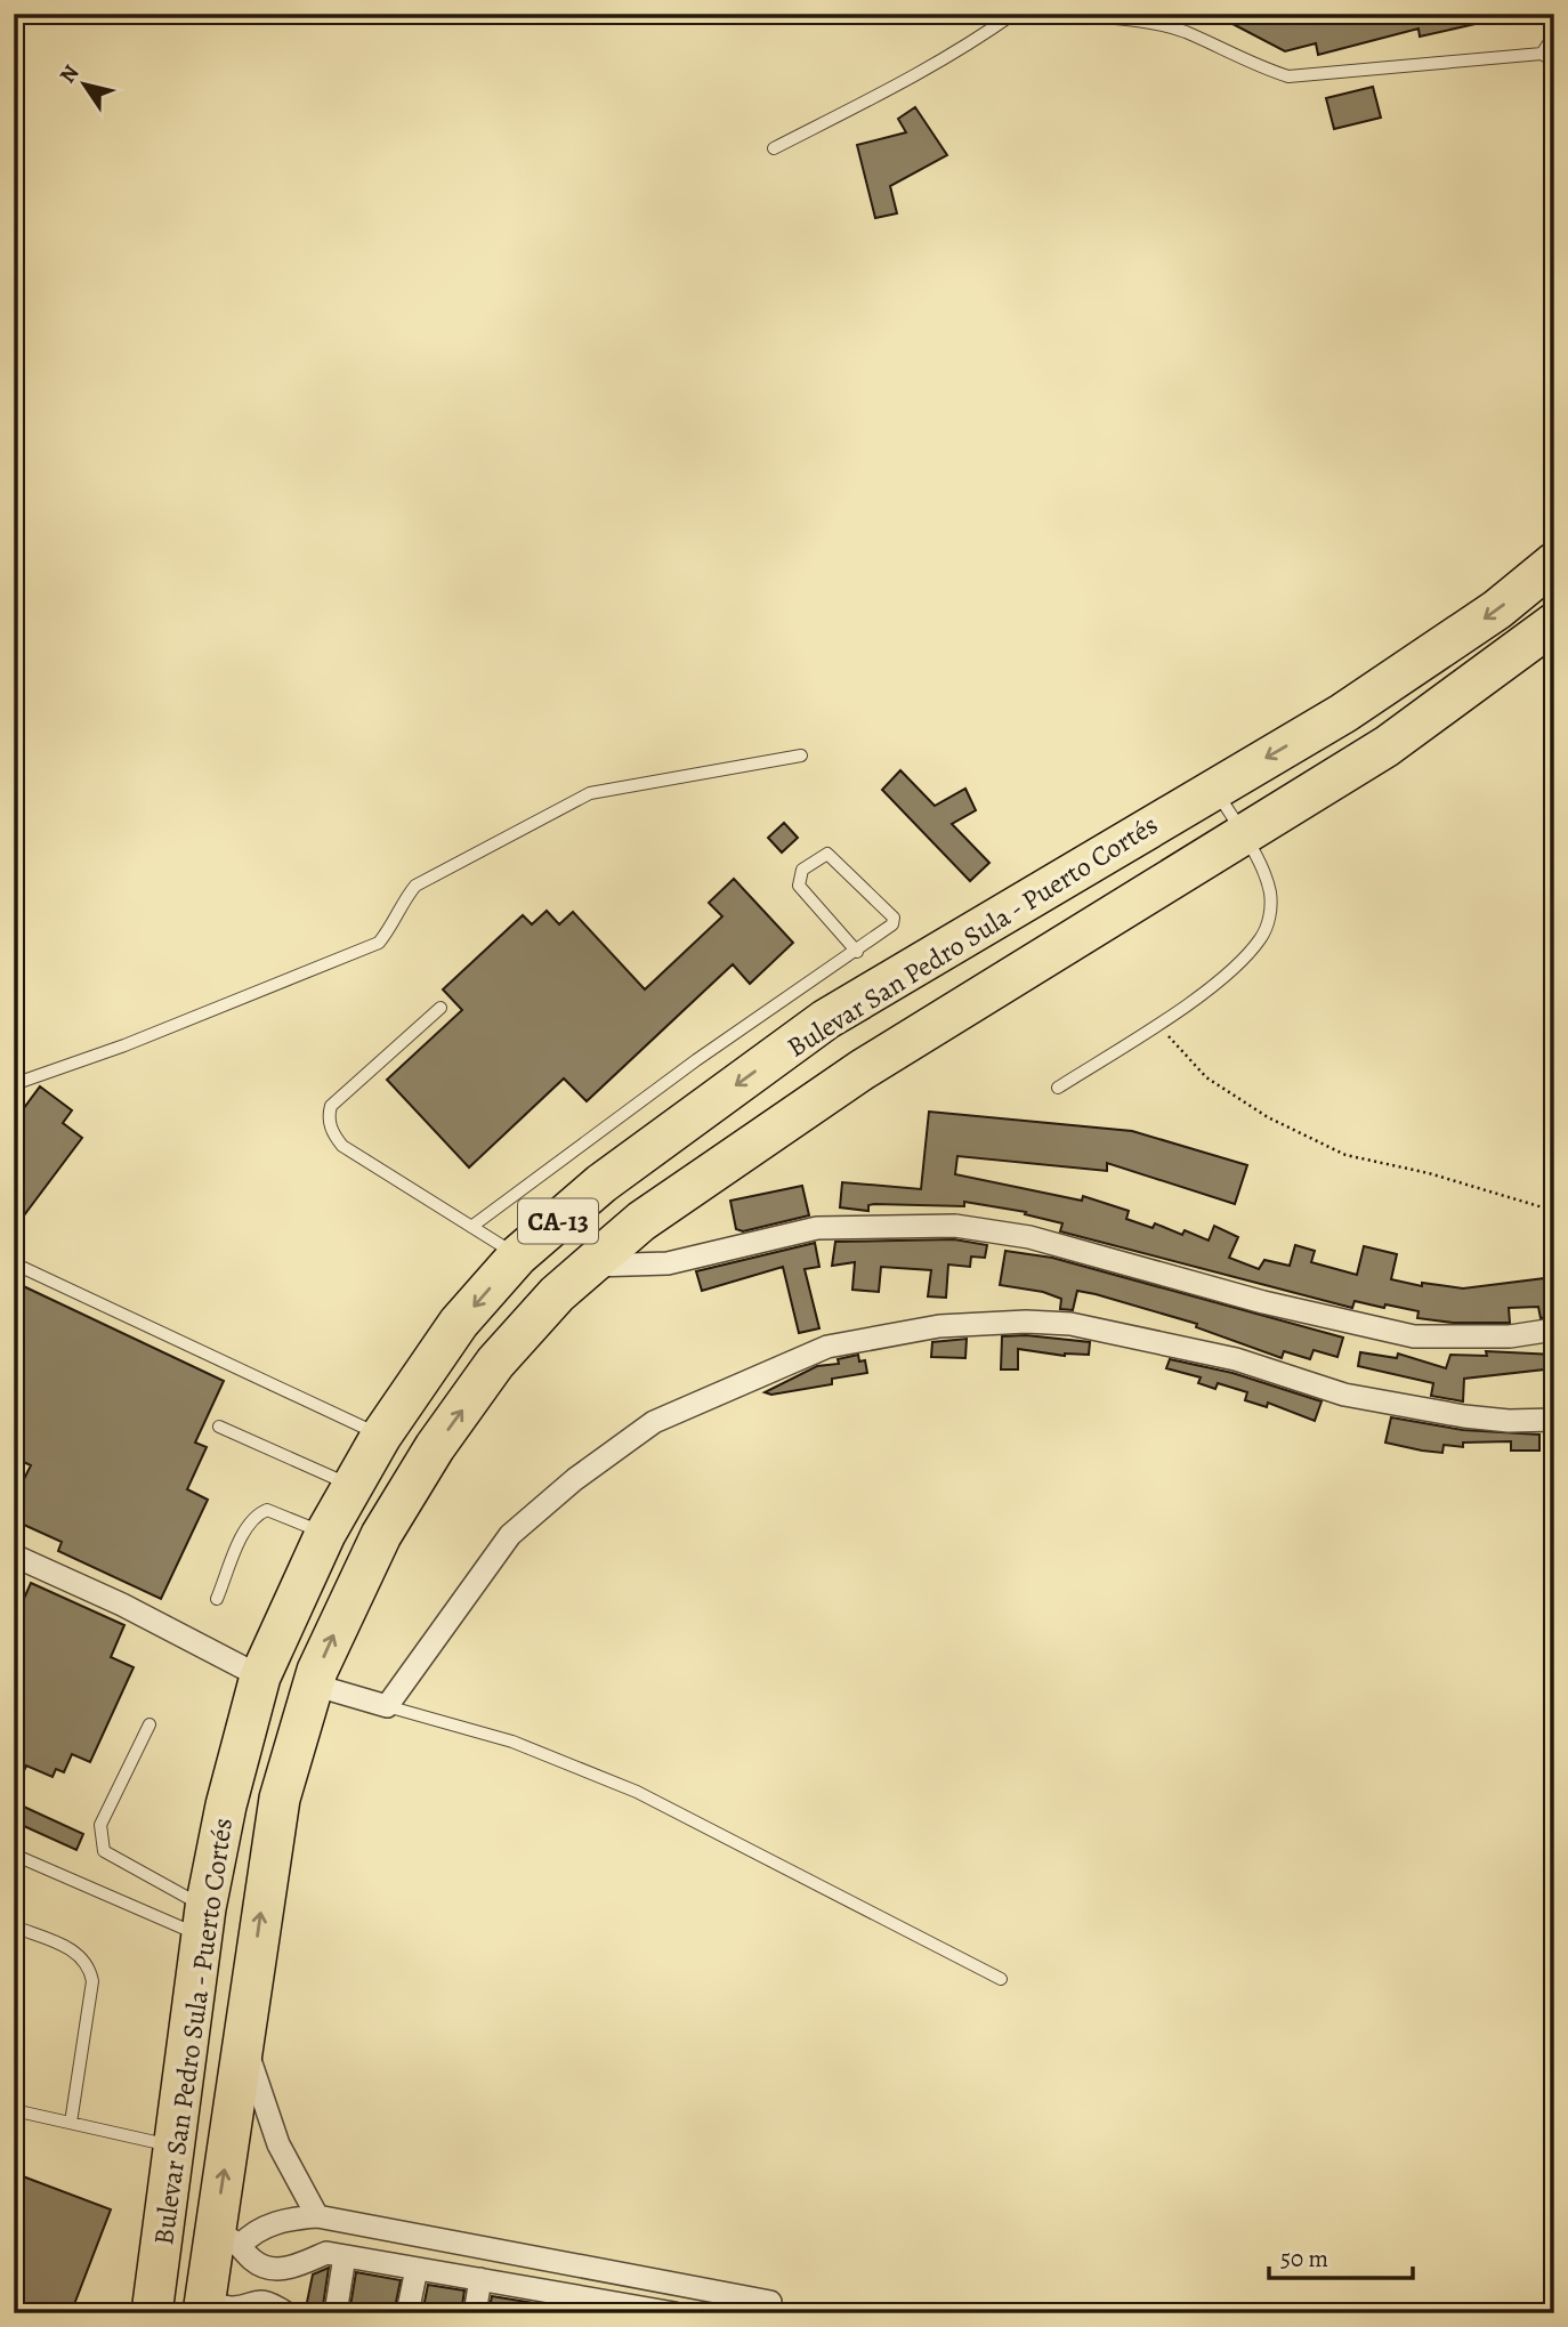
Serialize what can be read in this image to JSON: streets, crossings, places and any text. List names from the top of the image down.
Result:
{
  "streets": {
    "highway": ["Bulevar San Pedro Sula - Puerto Cortés", "CA-13"]
  },
  "scale_bar": "50 m",
  "north": "top left"
}
